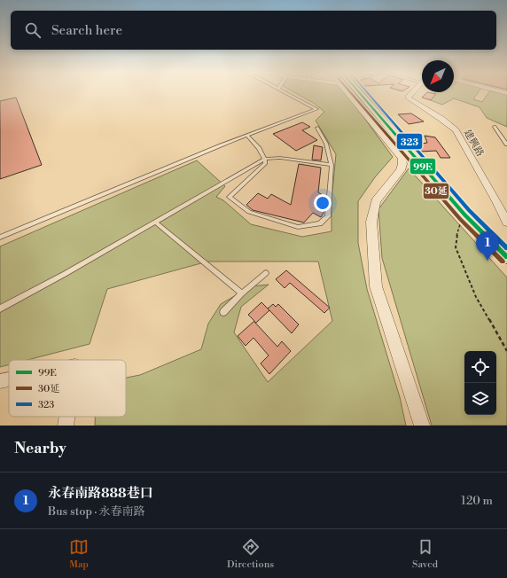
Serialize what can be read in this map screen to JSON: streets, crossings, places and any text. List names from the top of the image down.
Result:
{
  "streets": {
    "street": ["建興路"]
  },
  "lines": ["transit line 99E", "transit line 30延", "transit line 323"],
  "legend": ["99E", "30延", "323"],
  "north": "bottom left",
  "page": {
    "search": "Search here",
    "pins": "1",
    "heading": "Nearby",
    "list": [
      {
        "mark": "1",
        "name": "永春南路888巷口",
        "note": "Bus stop · 永春南路",
        "value": "120 m"
      }
    ],
    "nav": ["Map", "Directions", "Saved"]
  }
}
